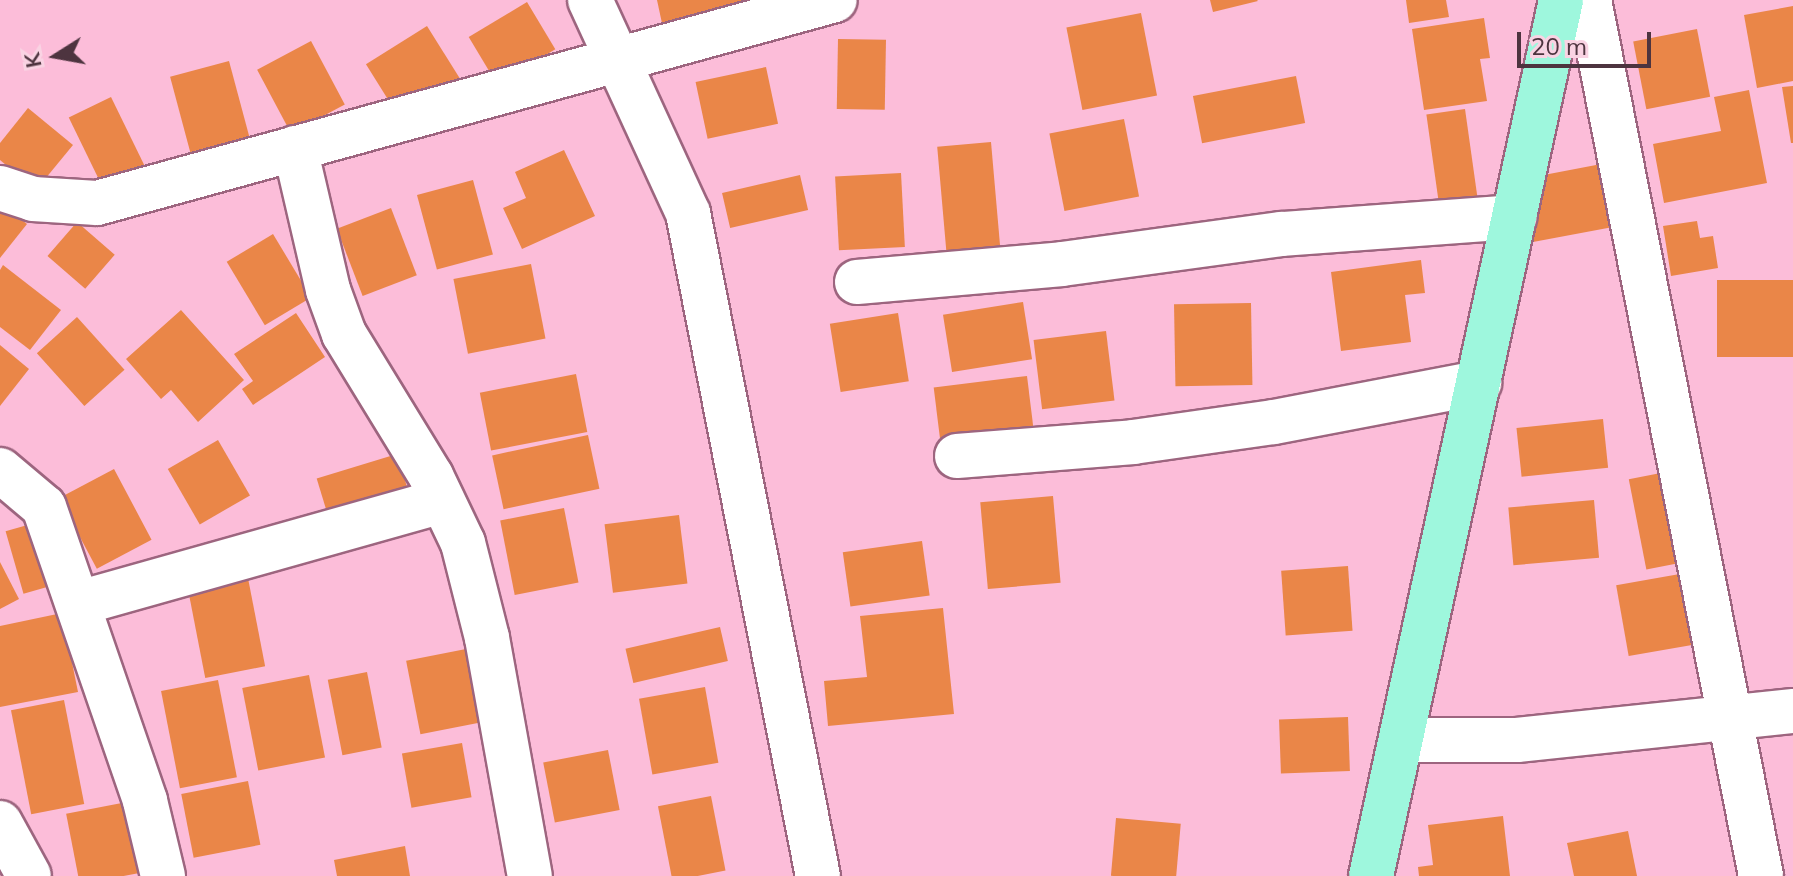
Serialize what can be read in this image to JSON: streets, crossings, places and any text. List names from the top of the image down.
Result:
{
  "scale_bar": "20 m",
  "north": "left"
}
